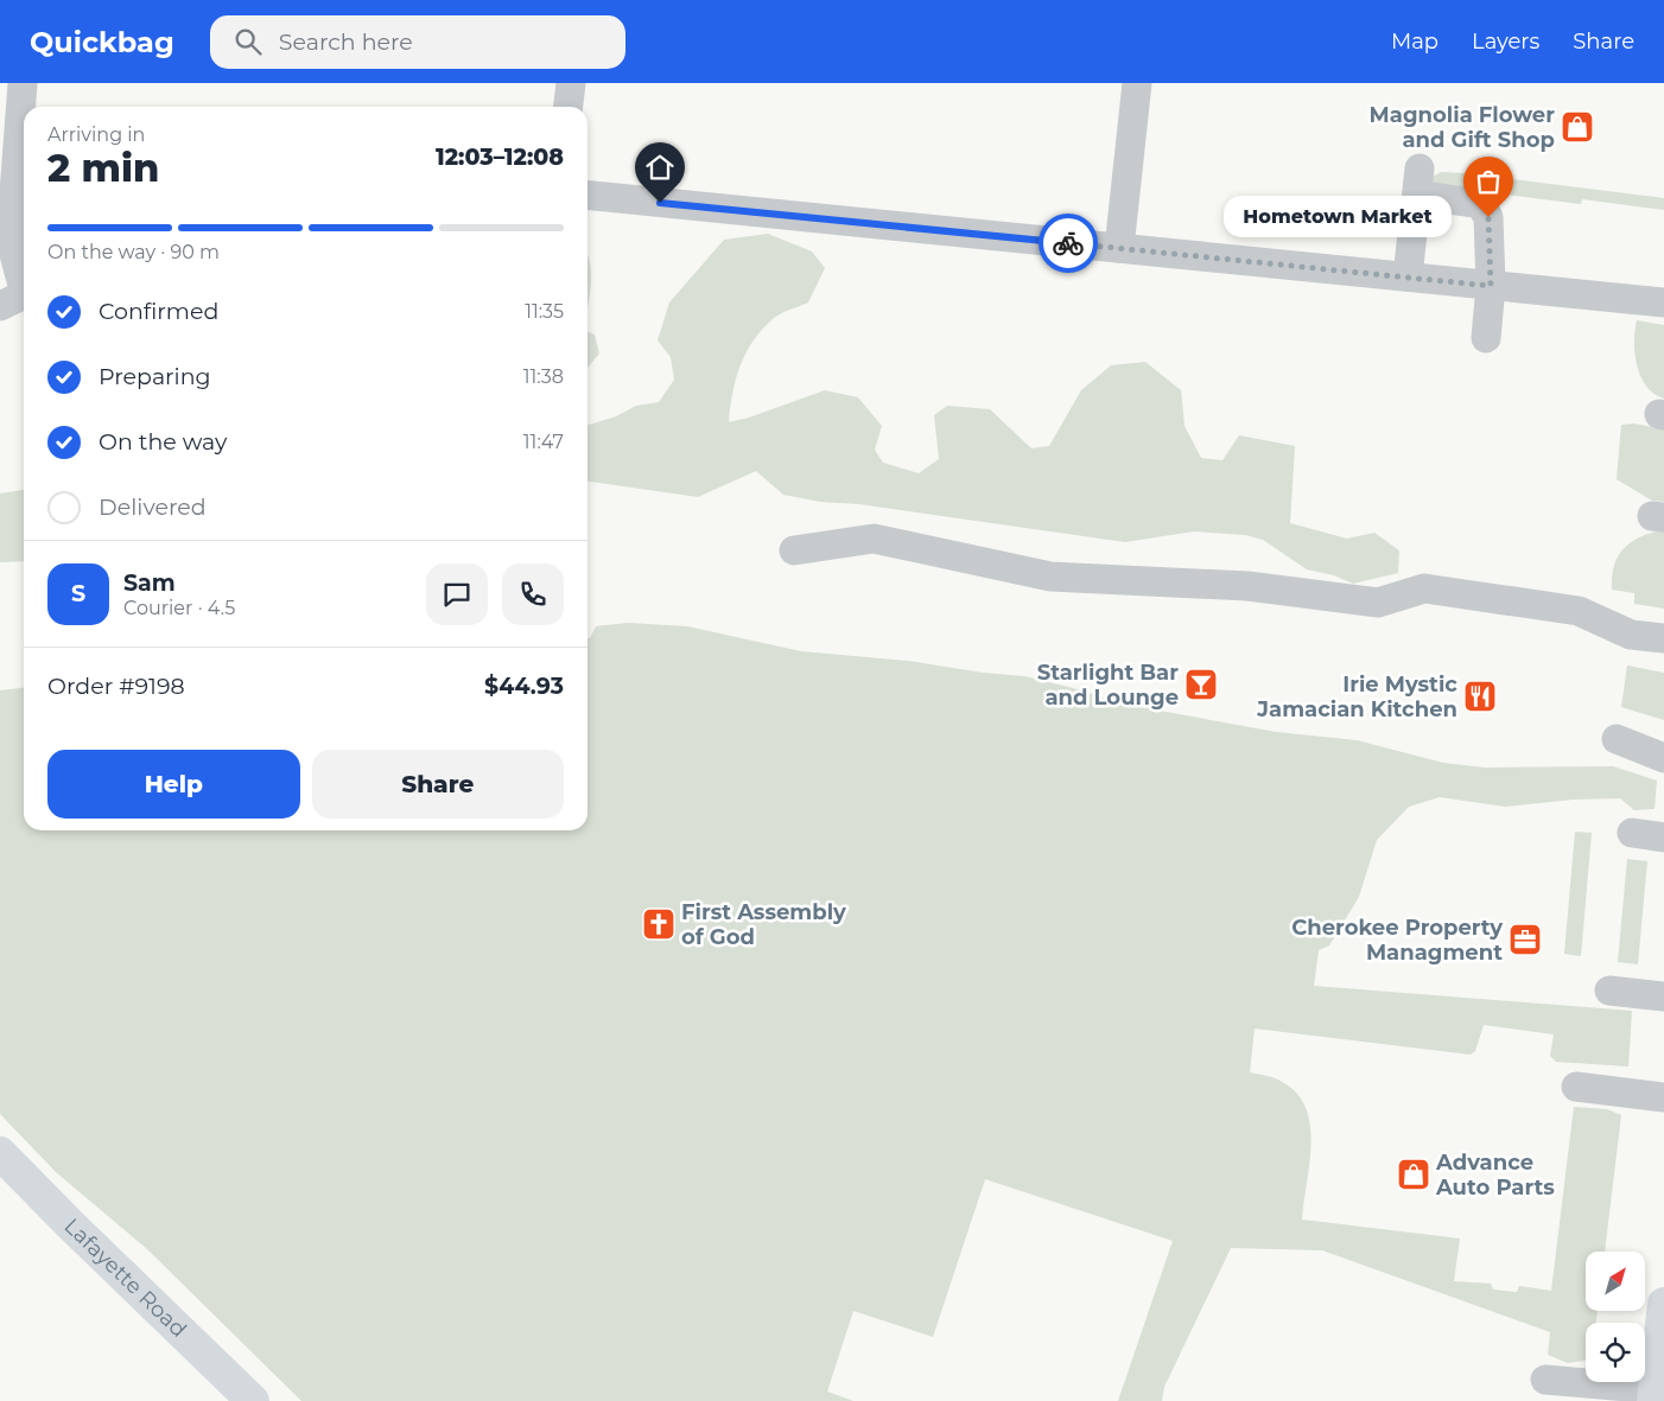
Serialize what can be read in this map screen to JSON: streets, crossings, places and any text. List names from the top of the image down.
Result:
{
  "streets": {
    "main road": ["Lafayette Road"]
  },
  "places": {
    "shop": ["Magnolia Flower and Gift Shop", "Advance Auto Parts"],
    "other": ["Hometown Market"],
    "bar": ["Starlight Bar and Lounge"],
    "restaurant": ["Irie Mystic Jamacian Kitchen"],
    "church": ["First Assembly of God"],
    "office": ["Cherokee Property Managment"]
  },
  "north": "top right",
  "page": {
    "header": "Quickbag",
    "search": "Search here",
    "nav": ["Map", "Layers", "Share"],
    "heading": ["2 min", "Arriving in", "12:03–12:08"],
    "panel": [
      "Sam",
      "Courier · 4.5",
      "Order #9198",
      "$44.93"
    ],
    "bubble": "Hometown Market",
    "bar": "On the way · 90 m",
    "list": [
      ["Confirmed", "11:35"],
      ["Preparing", "11:38"],
      ["On the way", "11:47"],
      "Delivered"
    ],
    "round": "S",
    "buttons": ["Help", "Share"]
  }
}
